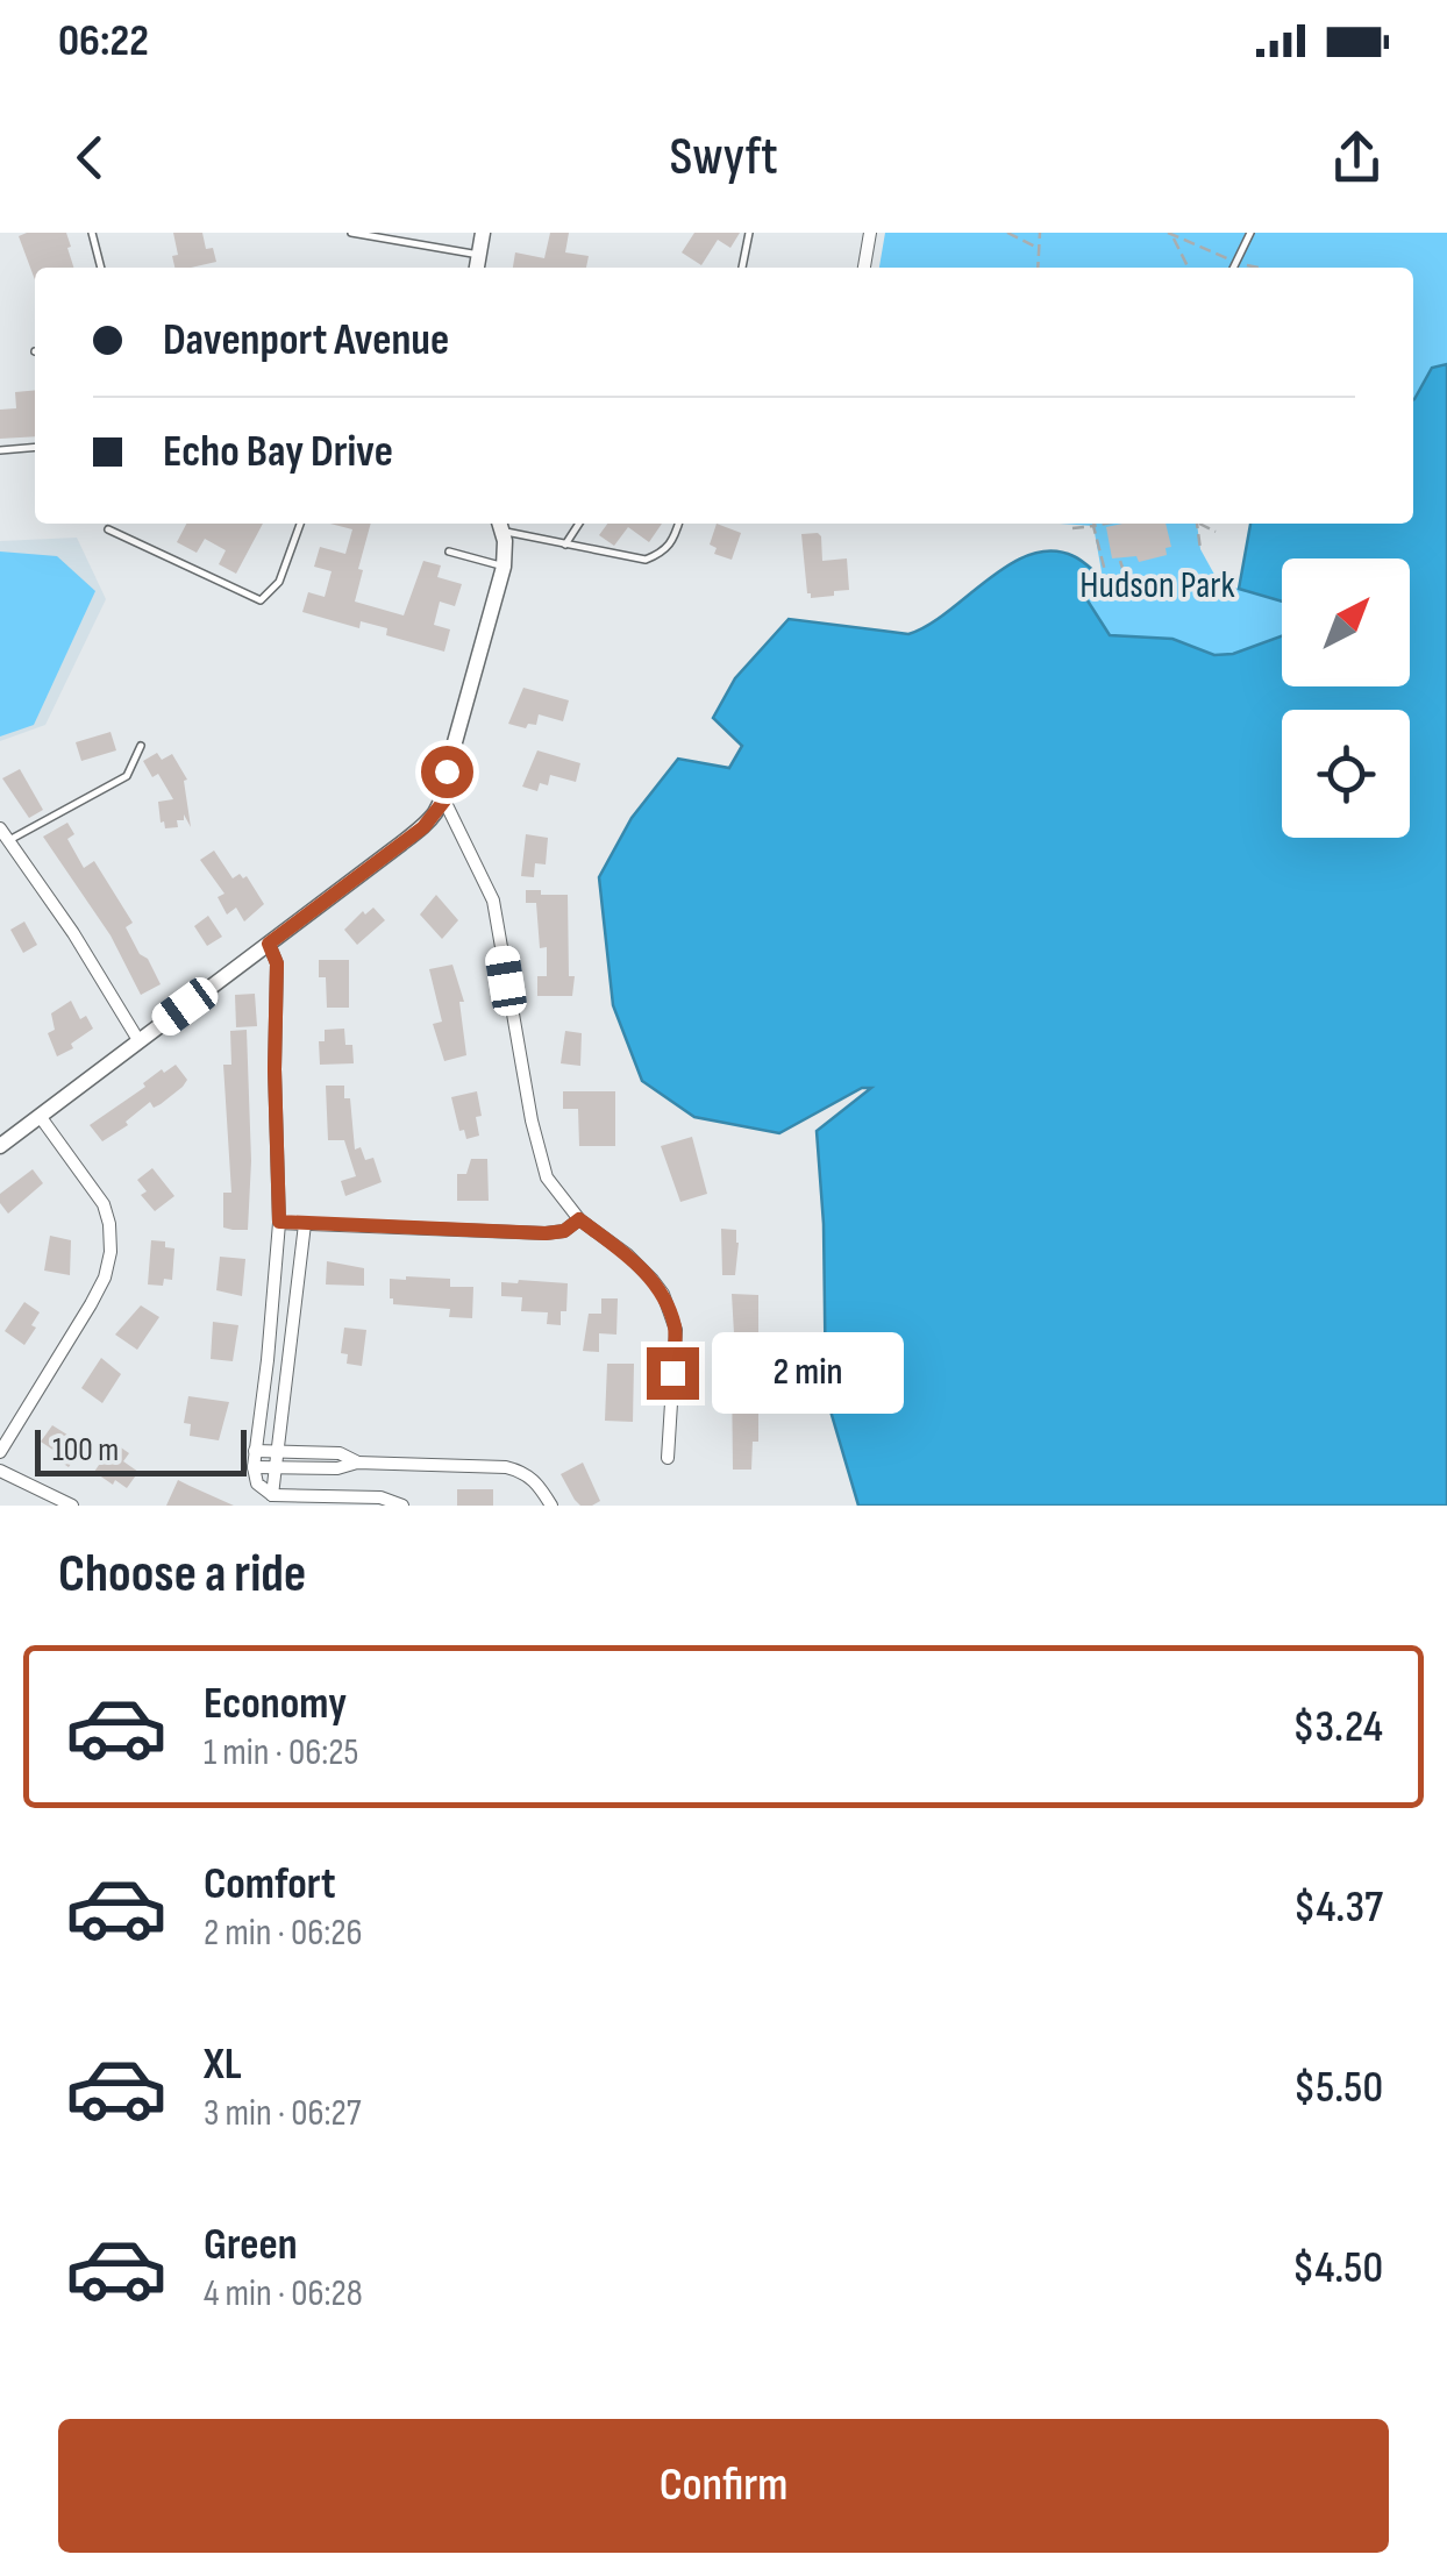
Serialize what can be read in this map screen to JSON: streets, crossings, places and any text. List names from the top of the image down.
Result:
{
  "parks": ["Hudson Park"],
  "scale_bar": "100 m",
  "north": "top right",
  "page": {
    "status": "06:22",
    "header": "Swyft",
    "banner": ["Davenport Avenue", "Echo Bay Drive"],
    "bubble": "2 min",
    "scale": "100 m",
    "heading": "Choose a ride",
    "list": [
      {
        "name": "Economy",
        "note": "1 min · 06:25",
        "value": "$3.24"
      },
      {
        "name": "Comfort",
        "note": "2 min · 06:26",
        "value": "$4.37"
      },
      {
        "name": "XL",
        "note": "3 min · 06:27",
        "value": "$5.50"
      },
      {
        "name": "Green",
        "note": "4 min · 06:28",
        "value": "$4.50"
      }
    ],
    "buttons": "Confirm"
  }
}
